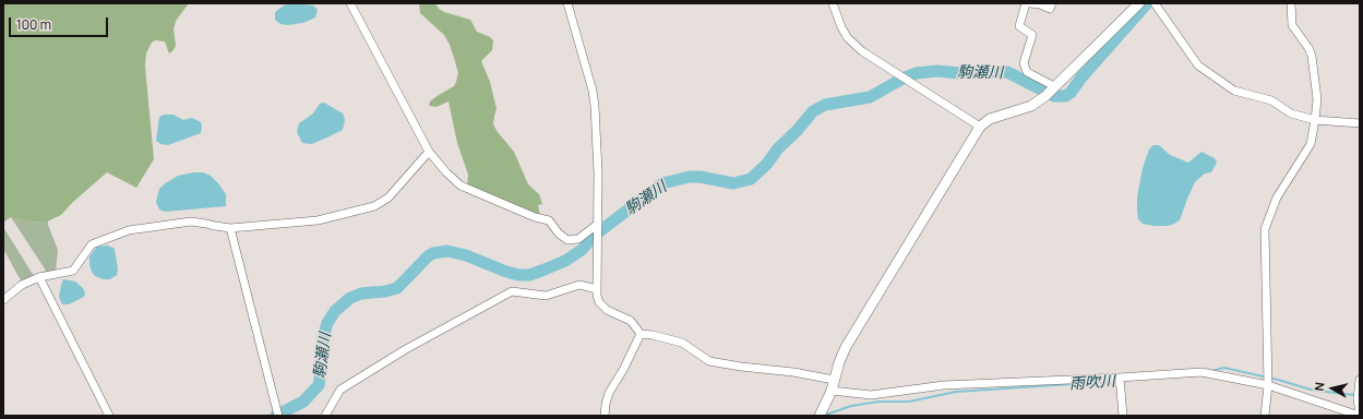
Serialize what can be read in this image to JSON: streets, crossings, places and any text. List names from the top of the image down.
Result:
{
  "water": ["駒瀬川", "雨吹川"],
  "scale_bar": "100 m",
  "north": "left"
}
